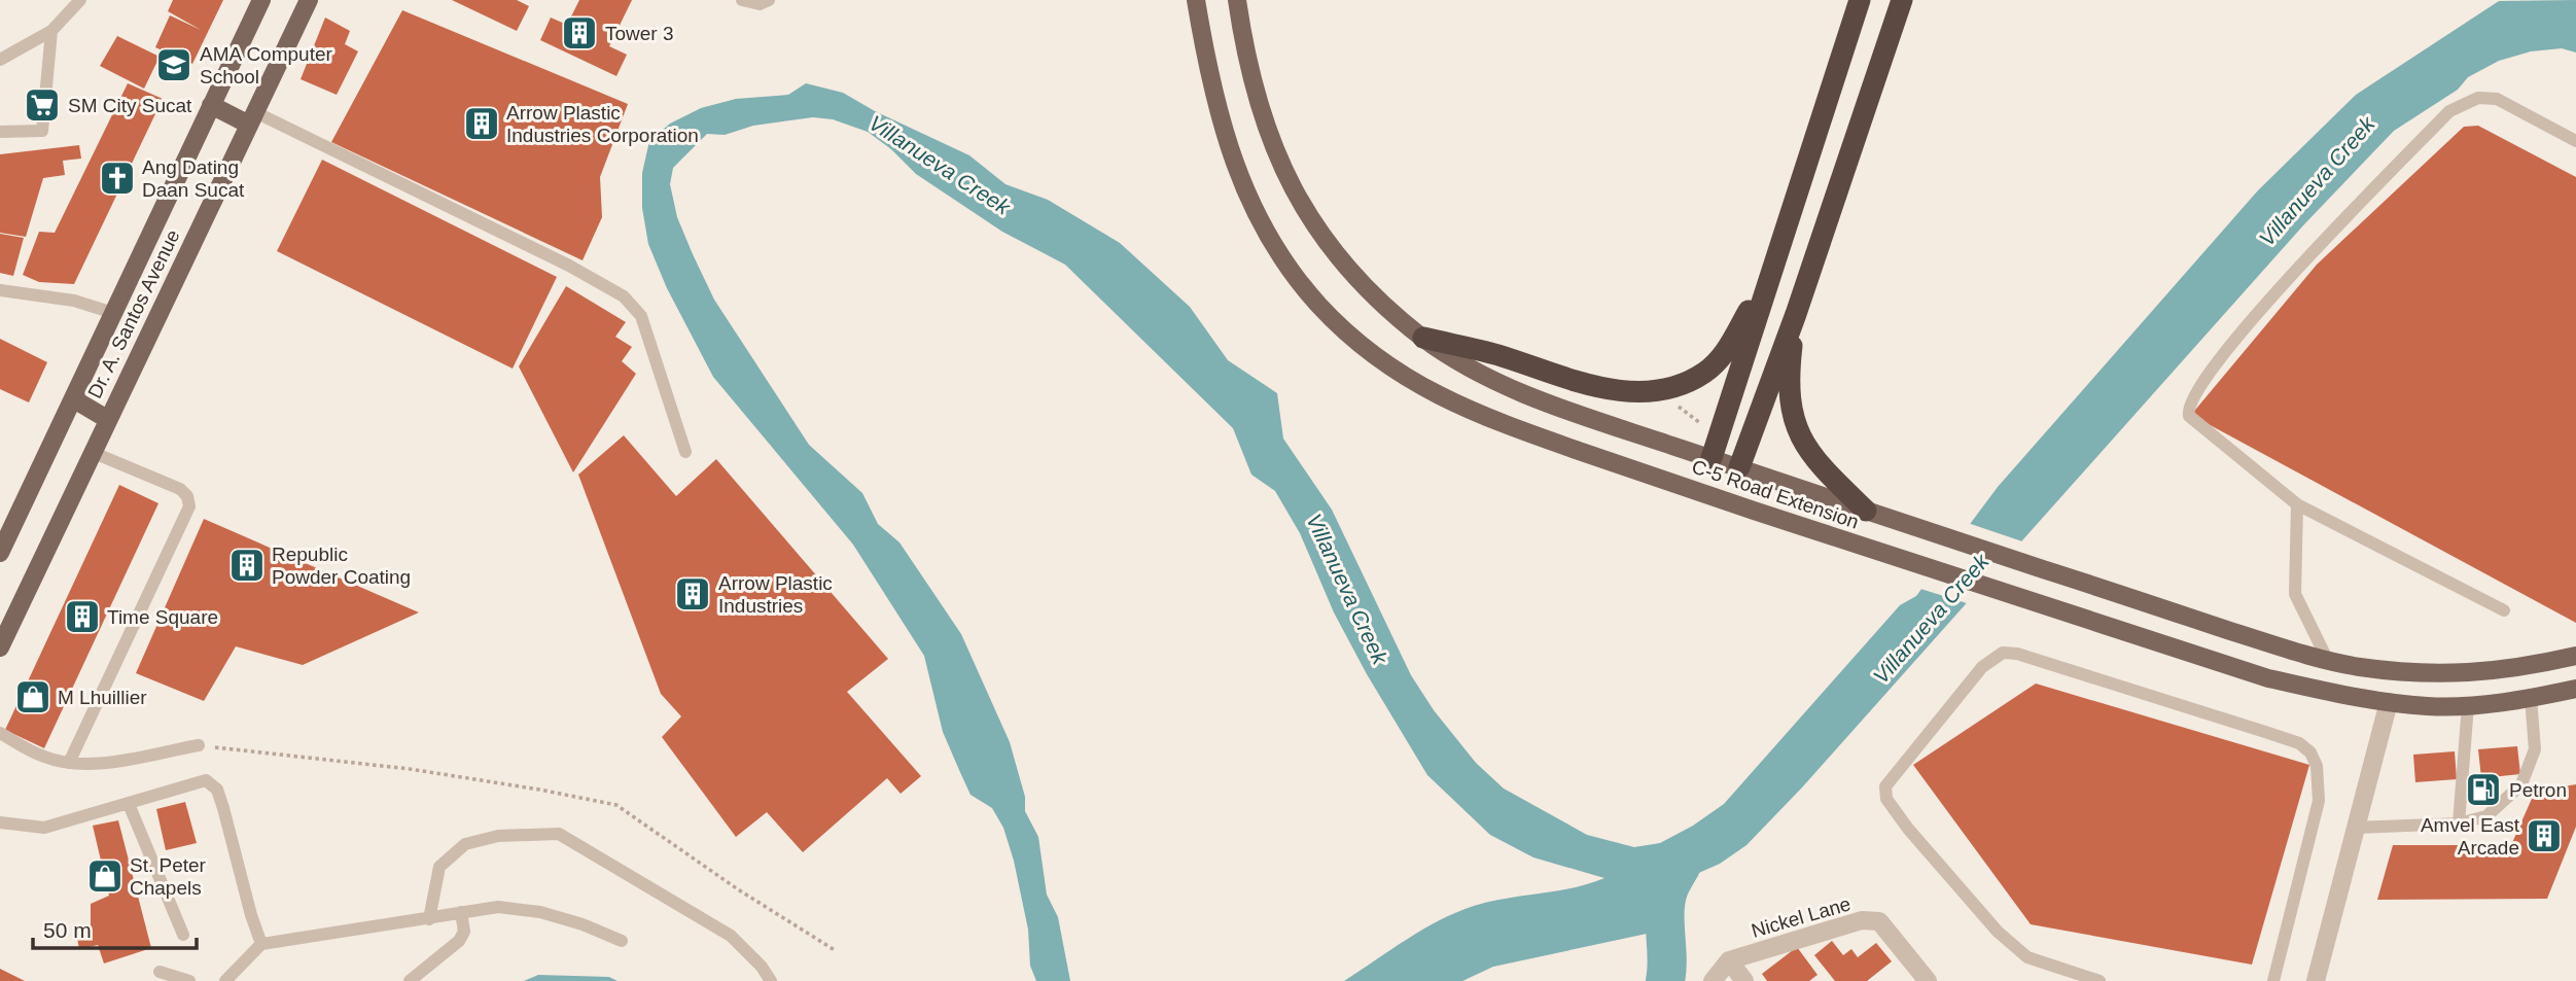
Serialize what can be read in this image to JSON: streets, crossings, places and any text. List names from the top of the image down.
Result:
{
  "streets": {
    "main road": ["Dr. A. Santos Avenue", "C-5 Road Extension"],
    "street": ["Nickel Lane"]
  },
  "water": ["Villanueva Creek"],
  "places": {
    "building": [
      "Tower 3",
      "Arrow Plastic Industries Corporation",
      "Republic Powder Coating",
      "Arrow Plastic Industries",
      "Time Square",
      "Amvel East Arcade"
    ],
    "school or university": ["AMA Computer School"],
    "supermarket": ["SM City Sucat"],
    "church": ["Ang Dating Daan Sucat"],
    "shop": ["M Lhuillier", "St. Peter Chapels"],
    "fuel station": ["Petron"]
  },
  "scale_bar": "50 m"
}
